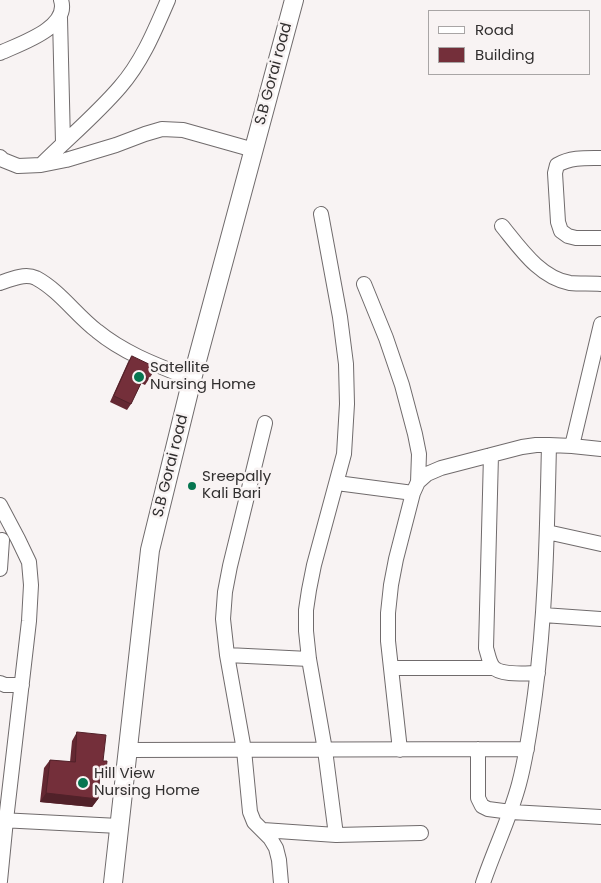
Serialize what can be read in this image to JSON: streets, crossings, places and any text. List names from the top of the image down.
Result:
{
  "streets": {
    "street": ["S.B Gorai road"]
  },
  "places": ["Satellite Nursing Home", "Sreepally Kali Bari", "Hill View Nursing Home"],
  "legend": ["Road", "Building"]
}
